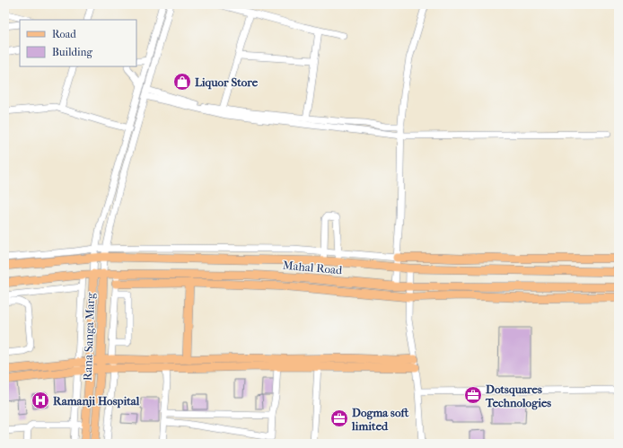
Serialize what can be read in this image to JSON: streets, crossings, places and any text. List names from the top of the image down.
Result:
{
  "streets": {
    "main road": ["Mahal Road", "Rana Sanga Marg"]
  },
  "crossings": [
    ["Mahal Road", "Rana Sanga Marg"]
  ],
  "places": {
    "shop": ["Liquor Store"],
    "office": ["Dotsquares Technologies", "Dogma soft limited"],
    "hospital": ["Ramanji Hospital"]
  },
  "legend": ["Road", "Building"]
}
